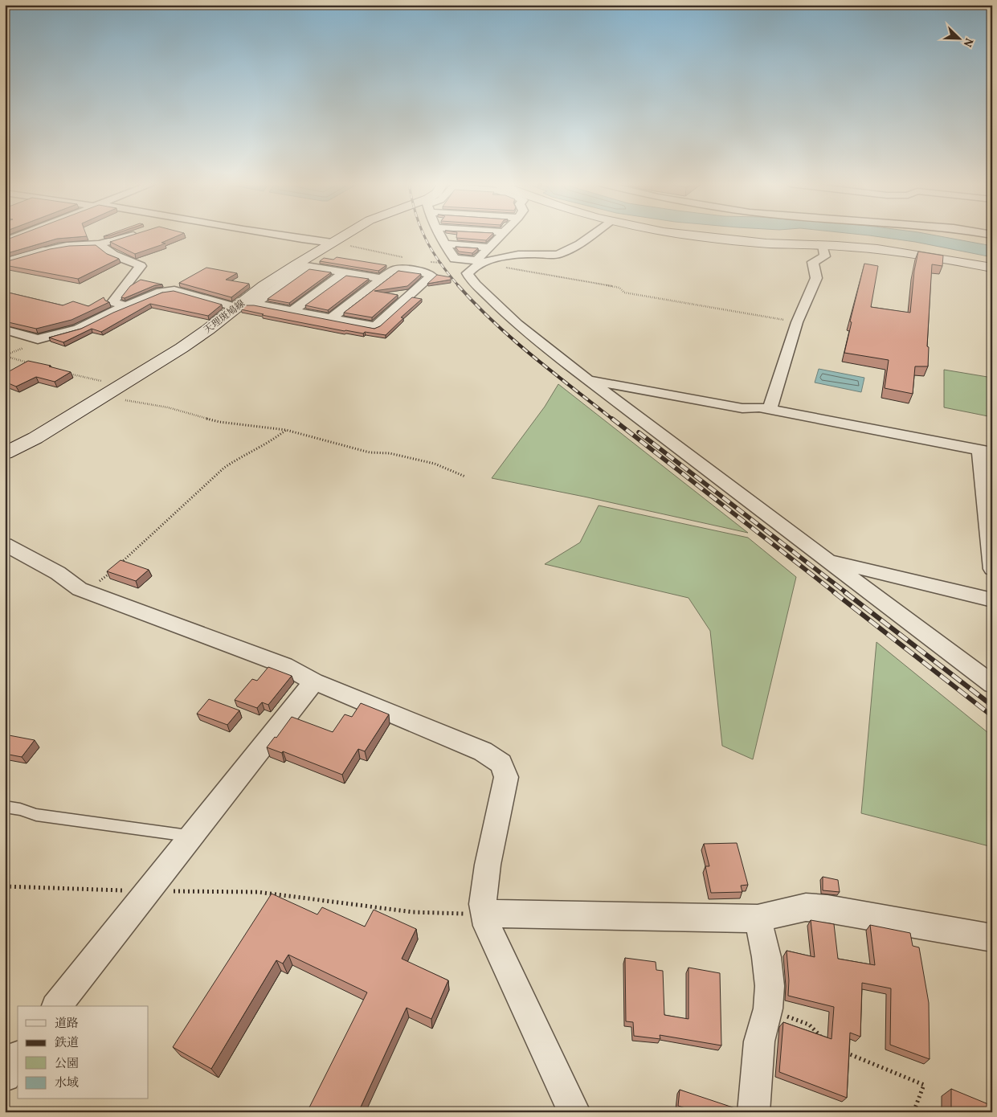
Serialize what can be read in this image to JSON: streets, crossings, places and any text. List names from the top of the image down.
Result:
{
  "streets": {
    "main road": ["天理斑鳩線"]
  },
  "legend": [
    "道路",
    "鉄道",
    "公園",
    "水域"
  ],
  "north": "bottom right"
}
